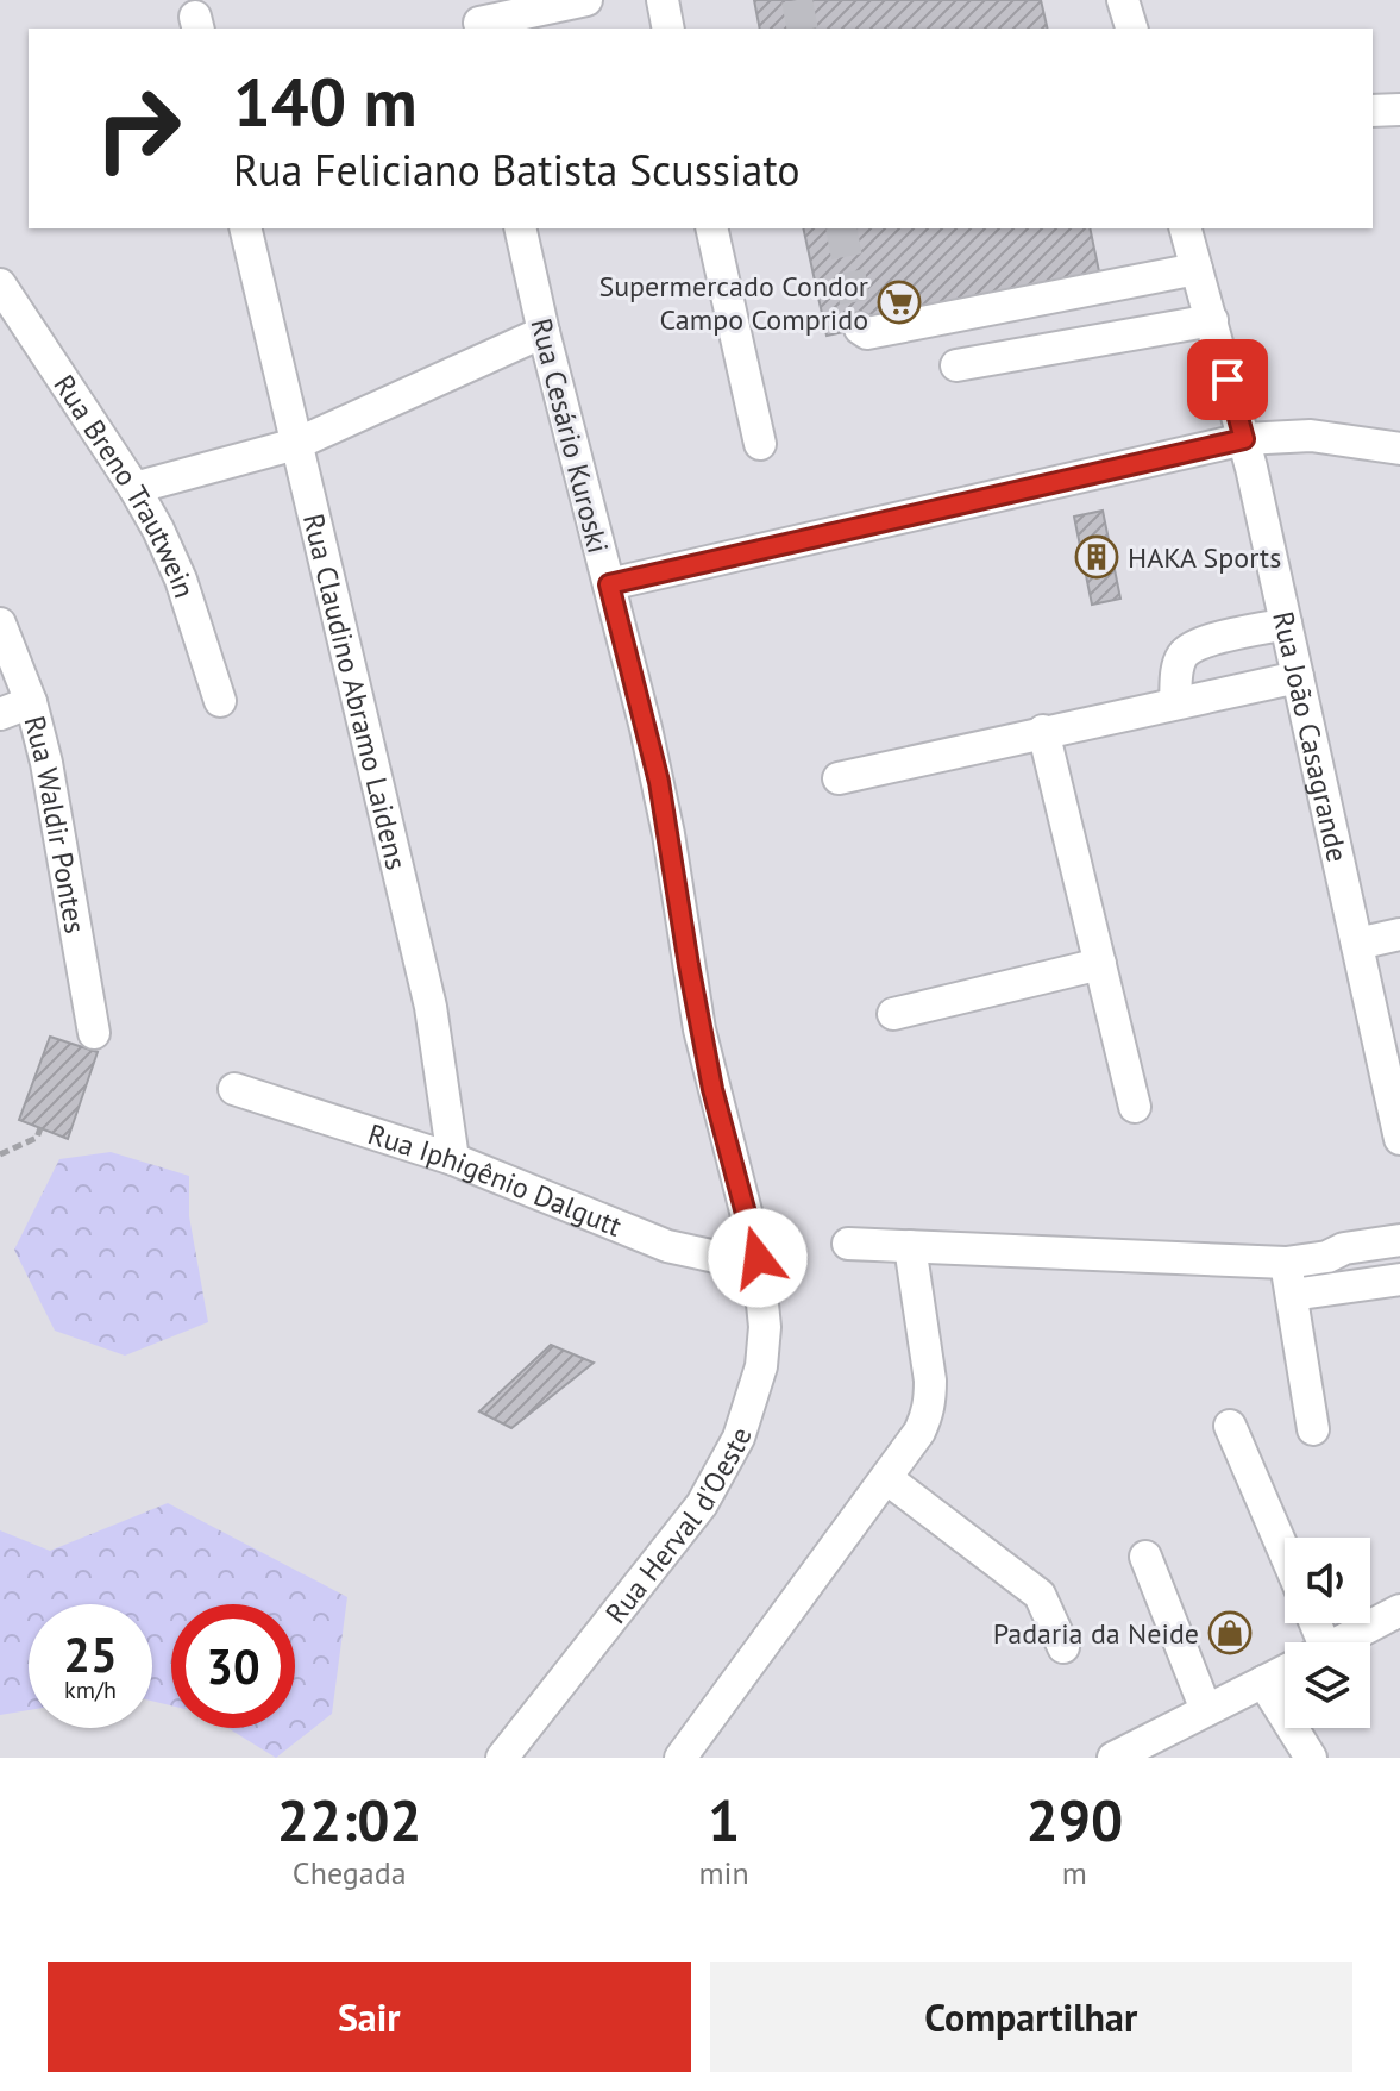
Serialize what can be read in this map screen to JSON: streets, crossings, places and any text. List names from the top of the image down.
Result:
{
  "streets": {
    "street": [
      "Rua Cesário Kuroski",
      "Rua Breno Trautwein",
      "Rua Claudino Abramo Laidens",
      "Rua João Casagrande",
      "Rua Waldir Pontes",
      "Rua Iphigênio Dalgutt",
      "Rua Herval d'Oeste"
    ]
  },
  "crossings": [
    ["Rua Cesário Kuroski", "Rua Iphigênio Dalgutt"],
    ["Rua Cesário Kuroski", "Rua Herval d'Oeste"],
    ["Rua Claudino Abramo Laidens", "Rua Iphigênio Dalgutt"],
    ["Rua Iphigênio Dalgutt", "Rua Herval d'Oeste"]
  ],
  "places": {
    "supermarket": ["Supermercado Condor Campo Comprido"],
    "building": ["HAKA Sports"],
    "shop": ["Padaria da Neide"]
  },
  "page": {
    "turn": ["140 m", "Rua Feliciano Batista Scussiato"],
    "speed": "25 km/h",
    "limit": "30",
    "eta": [
      "22:02",
      "Chegada",
      "1",
      "min",
      "290",
      "m"
    ],
    "buttons": ["Sair", "Compartilhar"]
  }
}
